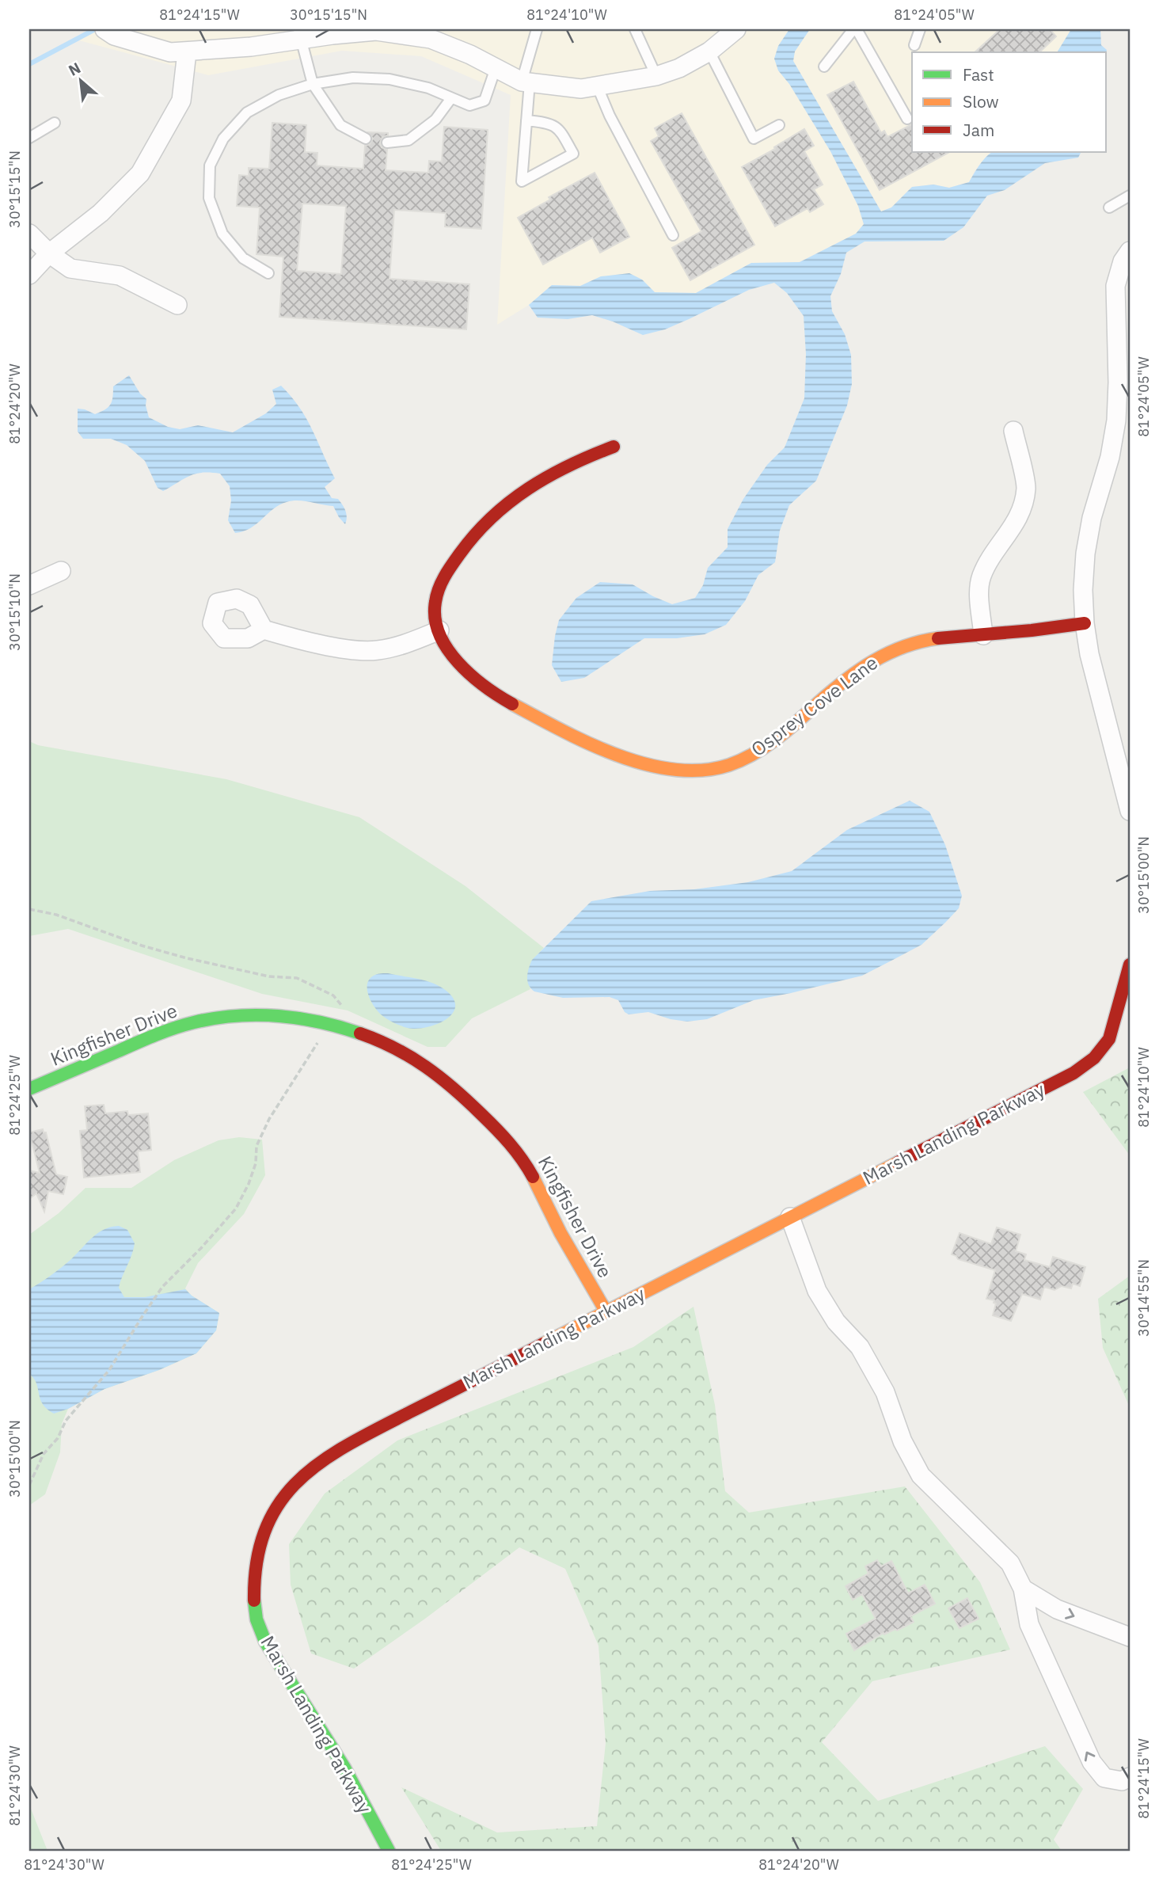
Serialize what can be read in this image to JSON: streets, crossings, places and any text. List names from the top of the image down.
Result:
{
  "streets": {
    "street": ["Osprey Cove Lane", "Kingfisher Drive", "Marsh Landing Parkway"]
  },
  "crossings": [
    ["Kingfisher Drive", "Marsh Landing Parkway"]
  ],
  "legend": ["Fast", "Slow", "Jam"],
  "north": "top left",
  "coordinates": [
    "81°24'15\"W",
    "30°15'15\"N",
    "81°24'10\"W",
    "81°24'05\"W",
    "81°24'20\"W",
    "30°15'10\"N",
    "30°15'00\"N",
    "81°24'25\"W",
    "30°14'55\"N",
    "81°24'30\"W"
  ]
}
